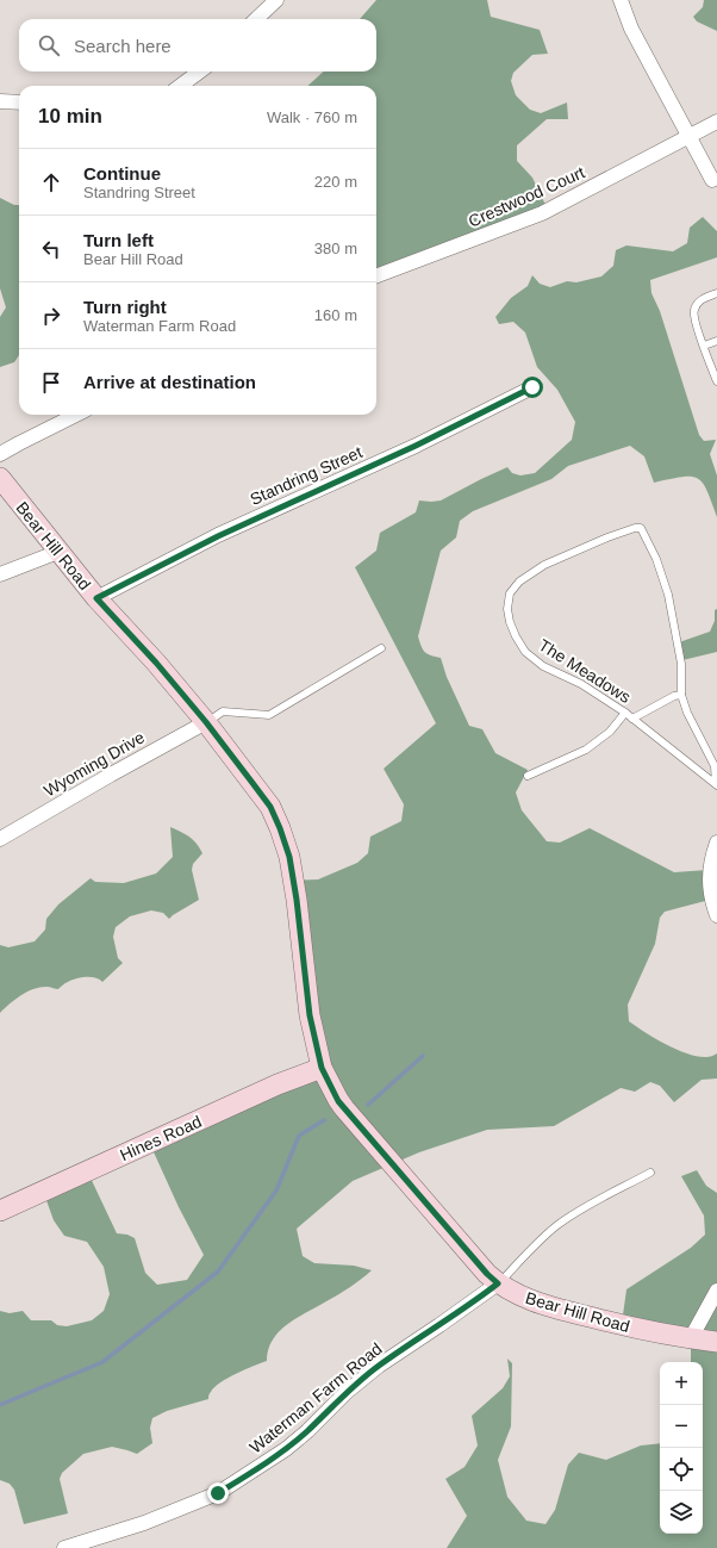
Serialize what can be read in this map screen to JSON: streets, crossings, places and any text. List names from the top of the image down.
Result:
{
  "streets": {
    "street": [
      "Crestwood Court",
      "Standring Street",
      "Bear Hill Road",
      "Wyoming Drive",
      "Hines Road",
      "Waterman Farm Road"
    ],
    "lane": ["The Meadows"]
  },
  "crossings": [
    ["Standring Street", "Bear Hill Road"],
    ["Bear Hill Road", "Wyoming Drive"],
    ["Bear Hill Road", "Hines Road"],
    ["Bear Hill Road", "Waterman Farm Road"]
  ],
  "page": {
    "search": "Search here",
    "heading": ["10 min", "Walk · 760 m"],
    "list": [
      ["Continue", "Standring Street", "220 m"],
      ["Turn left", "Bear Hill Road", "380 m"],
      ["Turn right", "Waterman Farm Road", "160 m"],
      "Arrive at destination"
    ],
    "map_buttons": ["+", "−"]
  }
}
